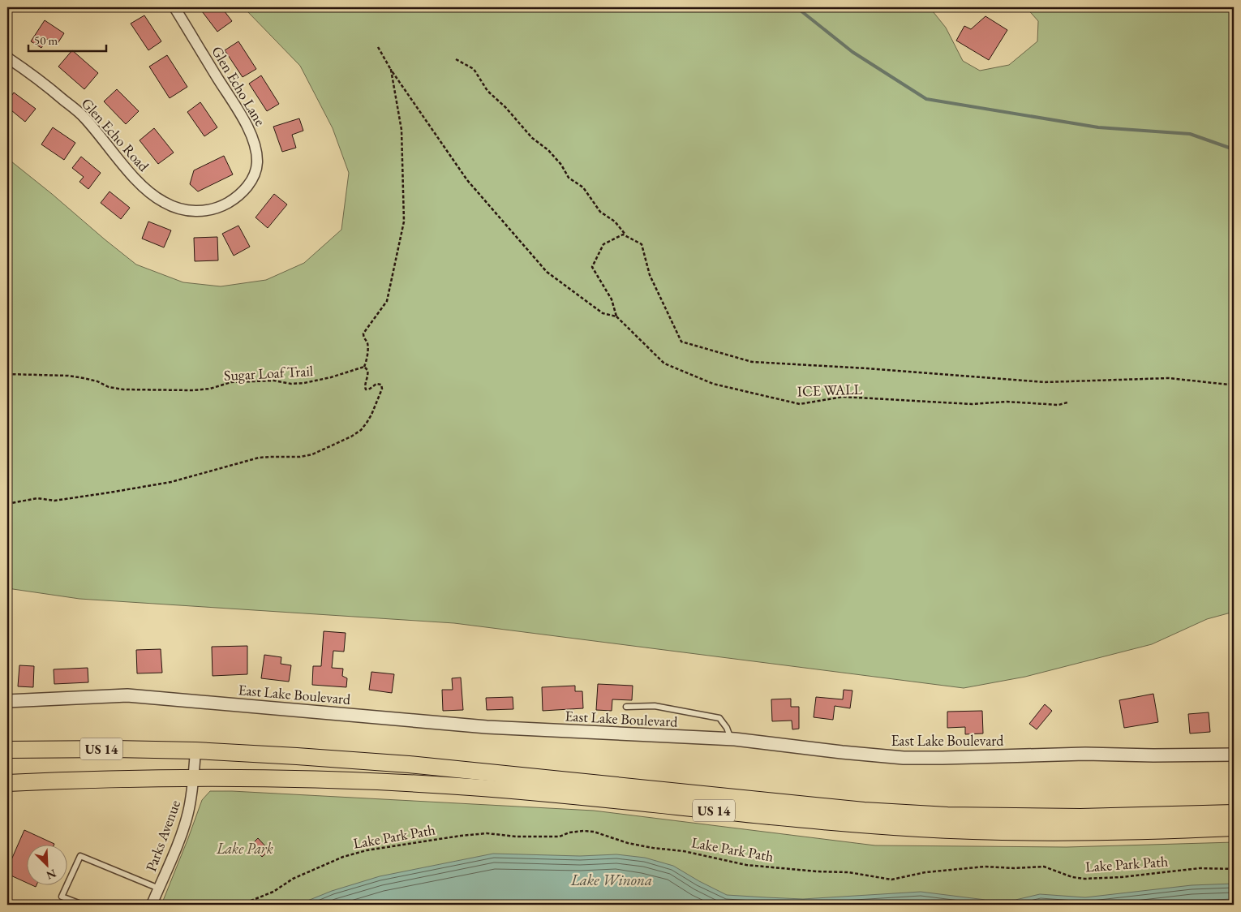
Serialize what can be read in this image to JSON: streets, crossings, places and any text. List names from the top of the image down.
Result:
{
  "streets": {
    "highway": ["US 14"],
    "street": [
      "Glen Echo Lane",
      "Glen Echo Road",
      "East Lake Boulevard",
      "Parks Avenue"
    ],
    "path": ["Sugar Loaf Trail", "ICE WALL", "Lake Park Path"]
  },
  "crossings": [
    ["Glen Echo Lane", "Glen Echo Road"],
    ["US 14", "Parks Avenue"]
  ],
  "water": ["Lake Winona"],
  "parks": ["Lake Park"],
  "scale_bar": "50 m",
  "north": "bottom right"
}
